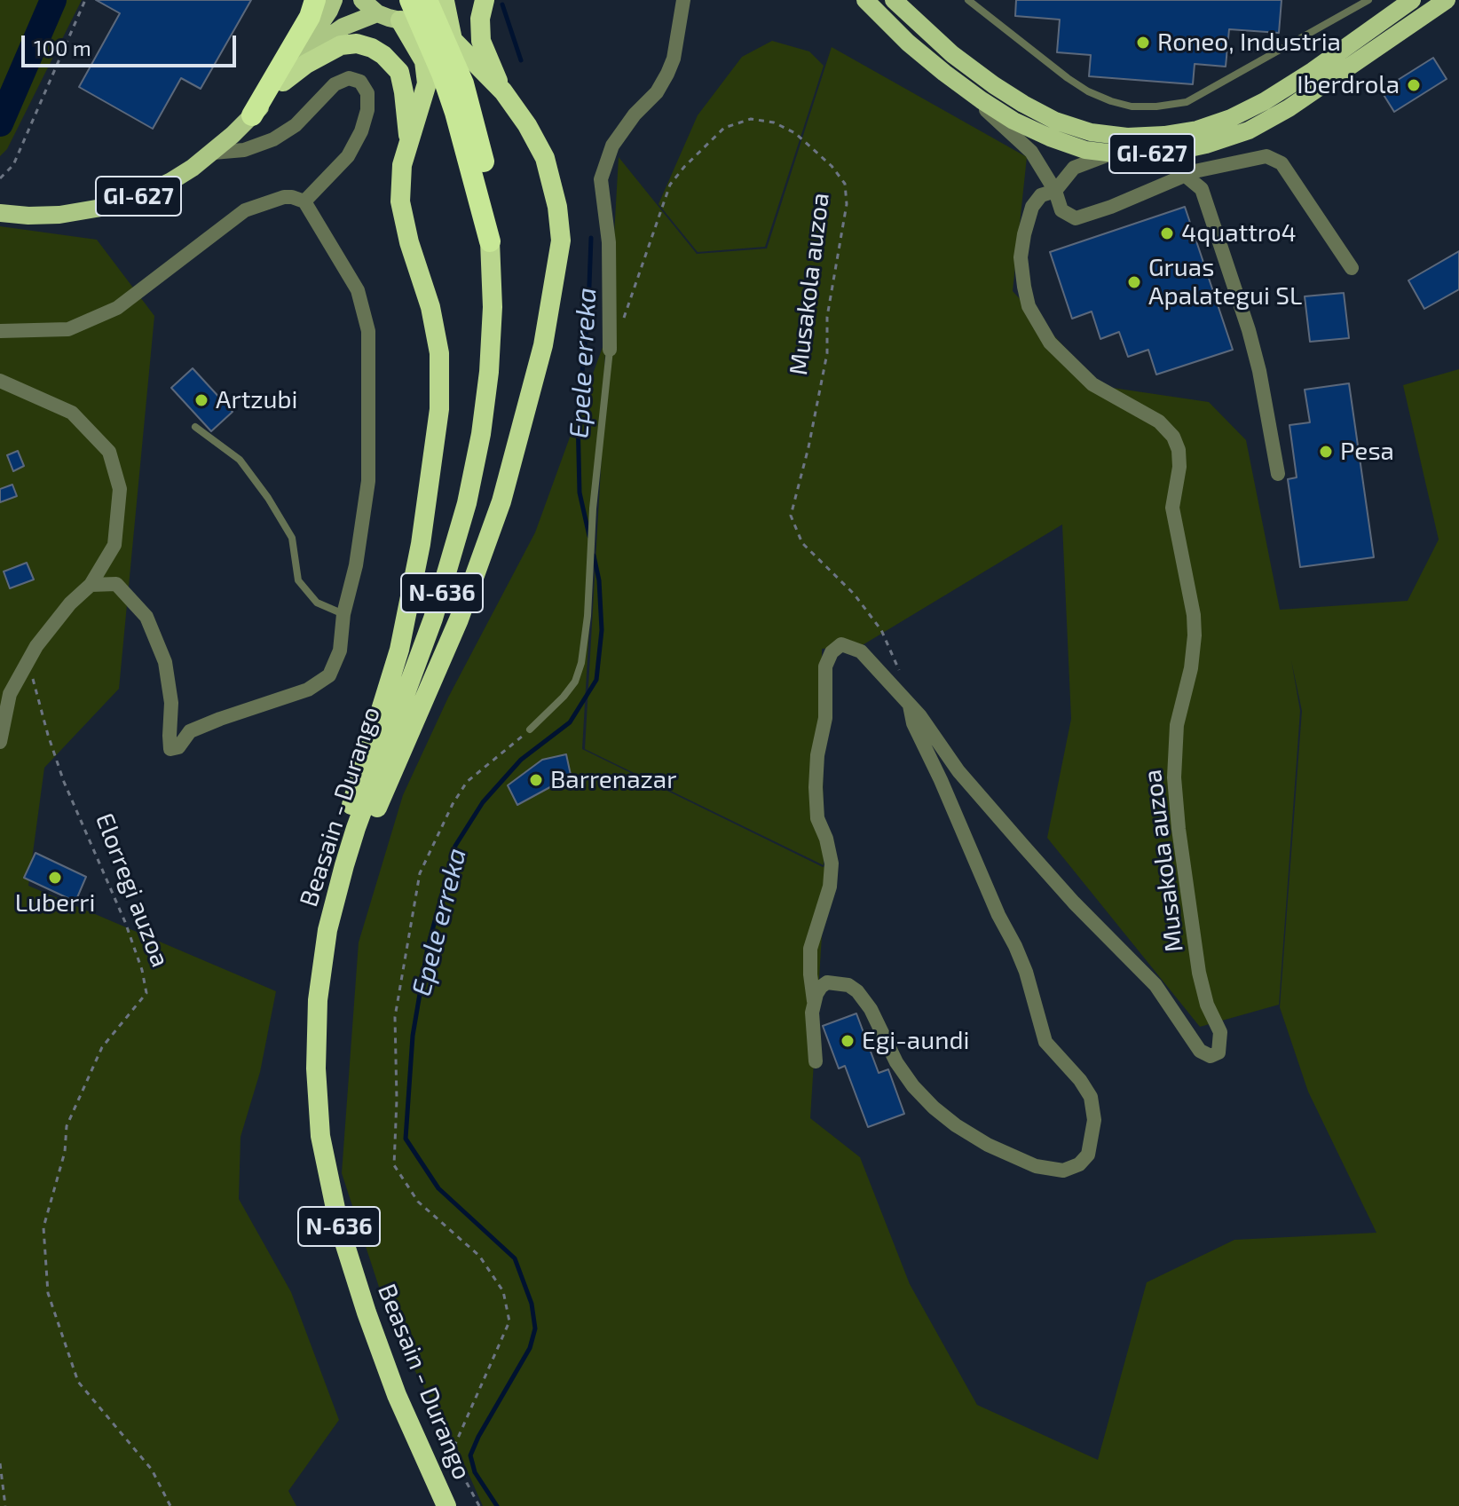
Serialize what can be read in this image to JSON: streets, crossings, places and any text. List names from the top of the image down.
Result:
{
  "streets": {
    "highway": ["N-636", "Beasain - Durango"],
    "main road": ["GI-627"],
    "street": ["Musakola auzoa"],
    "path": ["Elorregi auzoa"]
  },
  "crossings": [
    ["GI-627", "Musakola auzoa"]
  ],
  "water": ["Epele erreka"],
  "places": [
    "Roneo, Industria",
    "Iberdrola",
    "4quattro4",
    "Gruas Apalategui SL",
    "Artzubi",
    "Pesa",
    "Barrenazar",
    "Luberri",
    "Egi-aundi"
  ],
  "scale_bar": "100 m"
}
